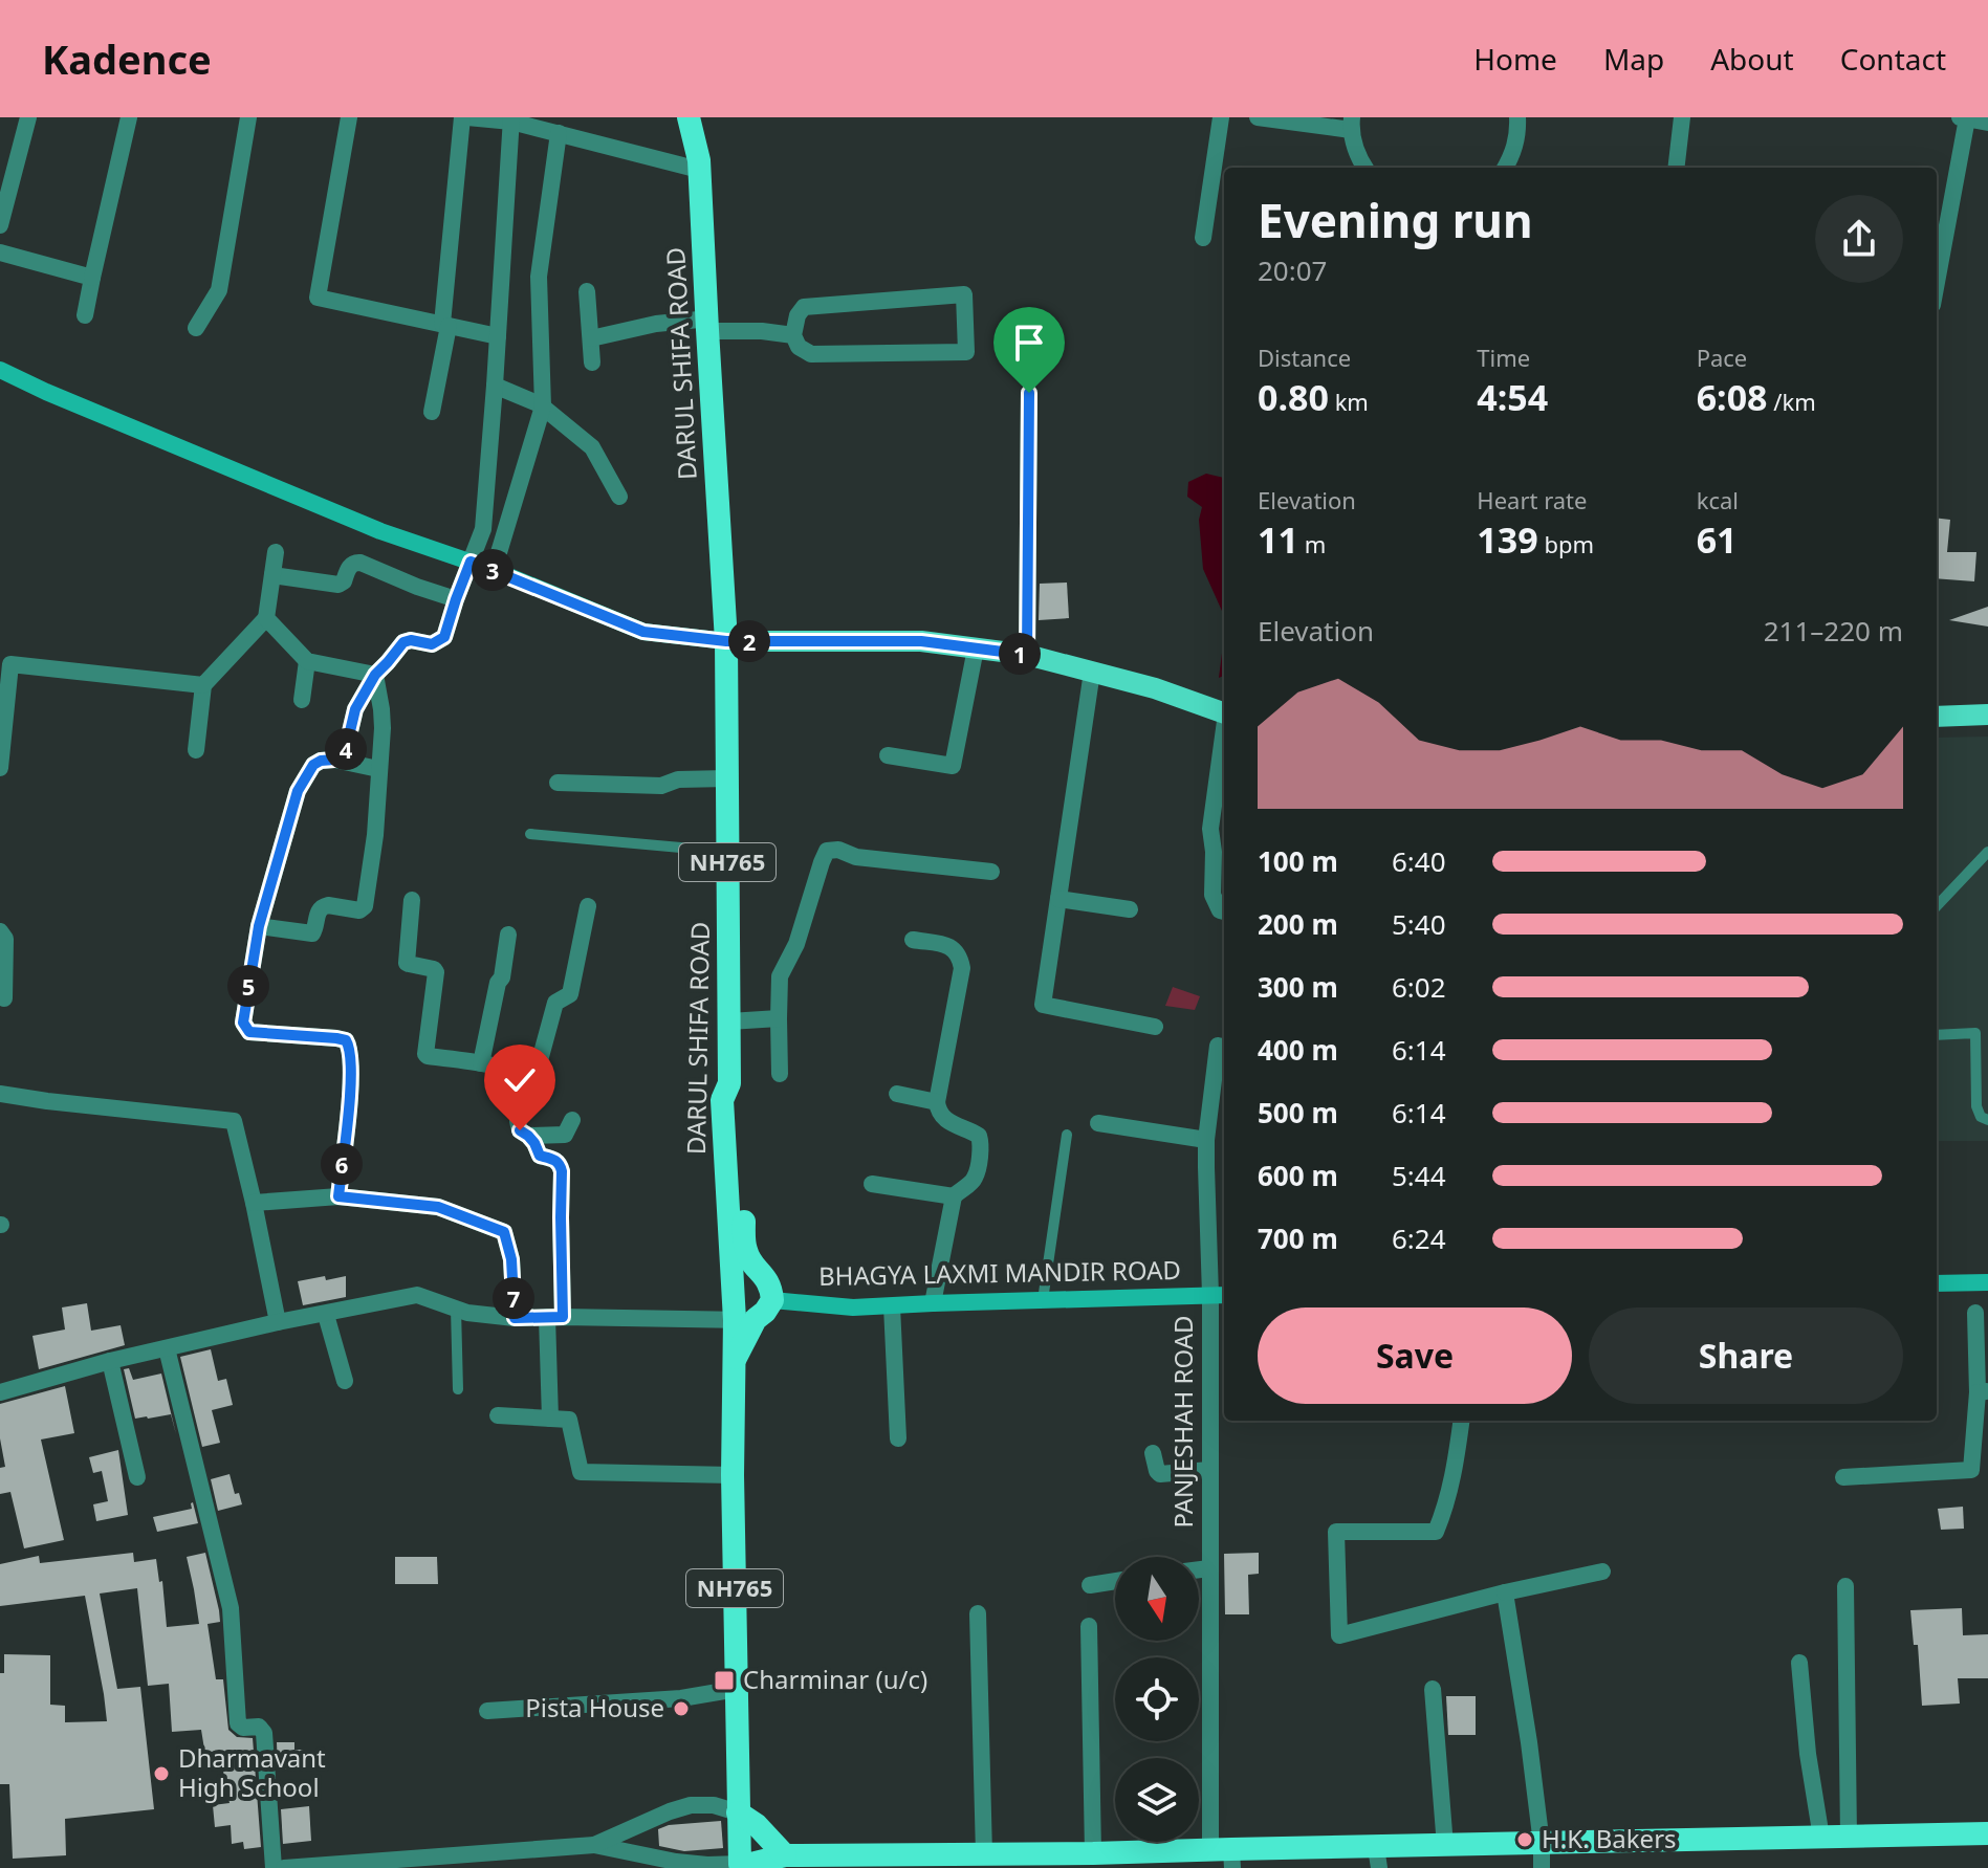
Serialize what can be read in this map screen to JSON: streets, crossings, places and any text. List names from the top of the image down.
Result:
{
  "streets": {
    "highway": ["DARUL SHIFA ROAD", "NH765"],
    "main road": ["BHAGYA LAXMI MANDIR ROAD"],
    "street": ["PANJESHAH ROAD"]
  },
  "crossings": [
    ["DARUL SHIFA ROAD", "NH765"],
    ["NH765", "BHAGYA LAXMI MANDIR ROAD"],
    ["BHAGYA LAXMI MANDIR ROAD", "PANJESHAH ROAD"]
  ],
  "places": {
    "transit": ["Charminar (u/c)"],
    "other": ["Pista House", "Dharmavant High School", "H.K. Bakers"]
  },
  "north": "bottom",
  "page": {
    "header": "Kadence",
    "nav": [
      "Home",
      "Map",
      "About",
      "Contact"
    ],
    "heading": ["Evening run", "20:07"],
    "stats": [
      ["Distance", "0.80 km"],
      ["Time", "4:54"],
      ["Pace", "6:08 /km"],
      ["Elevation", "11 m"],
      ["Heart rate", "139 bpm"],
      ["kcal", "61"]
    ],
    "pins": [
      "3",
      "2",
      "1",
      "4",
      "5",
      "6",
      "7"
    ],
    "chart": ["Elevation", "211–220 m"],
    "list": [
      {
        "name": "100 m",
        "note": "6:40"
      },
      {
        "name": "200 m",
        "note": "5:40"
      },
      {
        "name": "300 m",
        "note": "6:02"
      },
      {
        "name": "400 m",
        "note": "6:14"
      },
      {
        "name": "500 m",
        "note": "6:14"
      },
      {
        "name": "600 m",
        "note": "5:44"
      },
      {
        "name": "700 m",
        "note": "6:24"
      }
    ],
    "buttons": ["Save", "Share"]
  }
}
